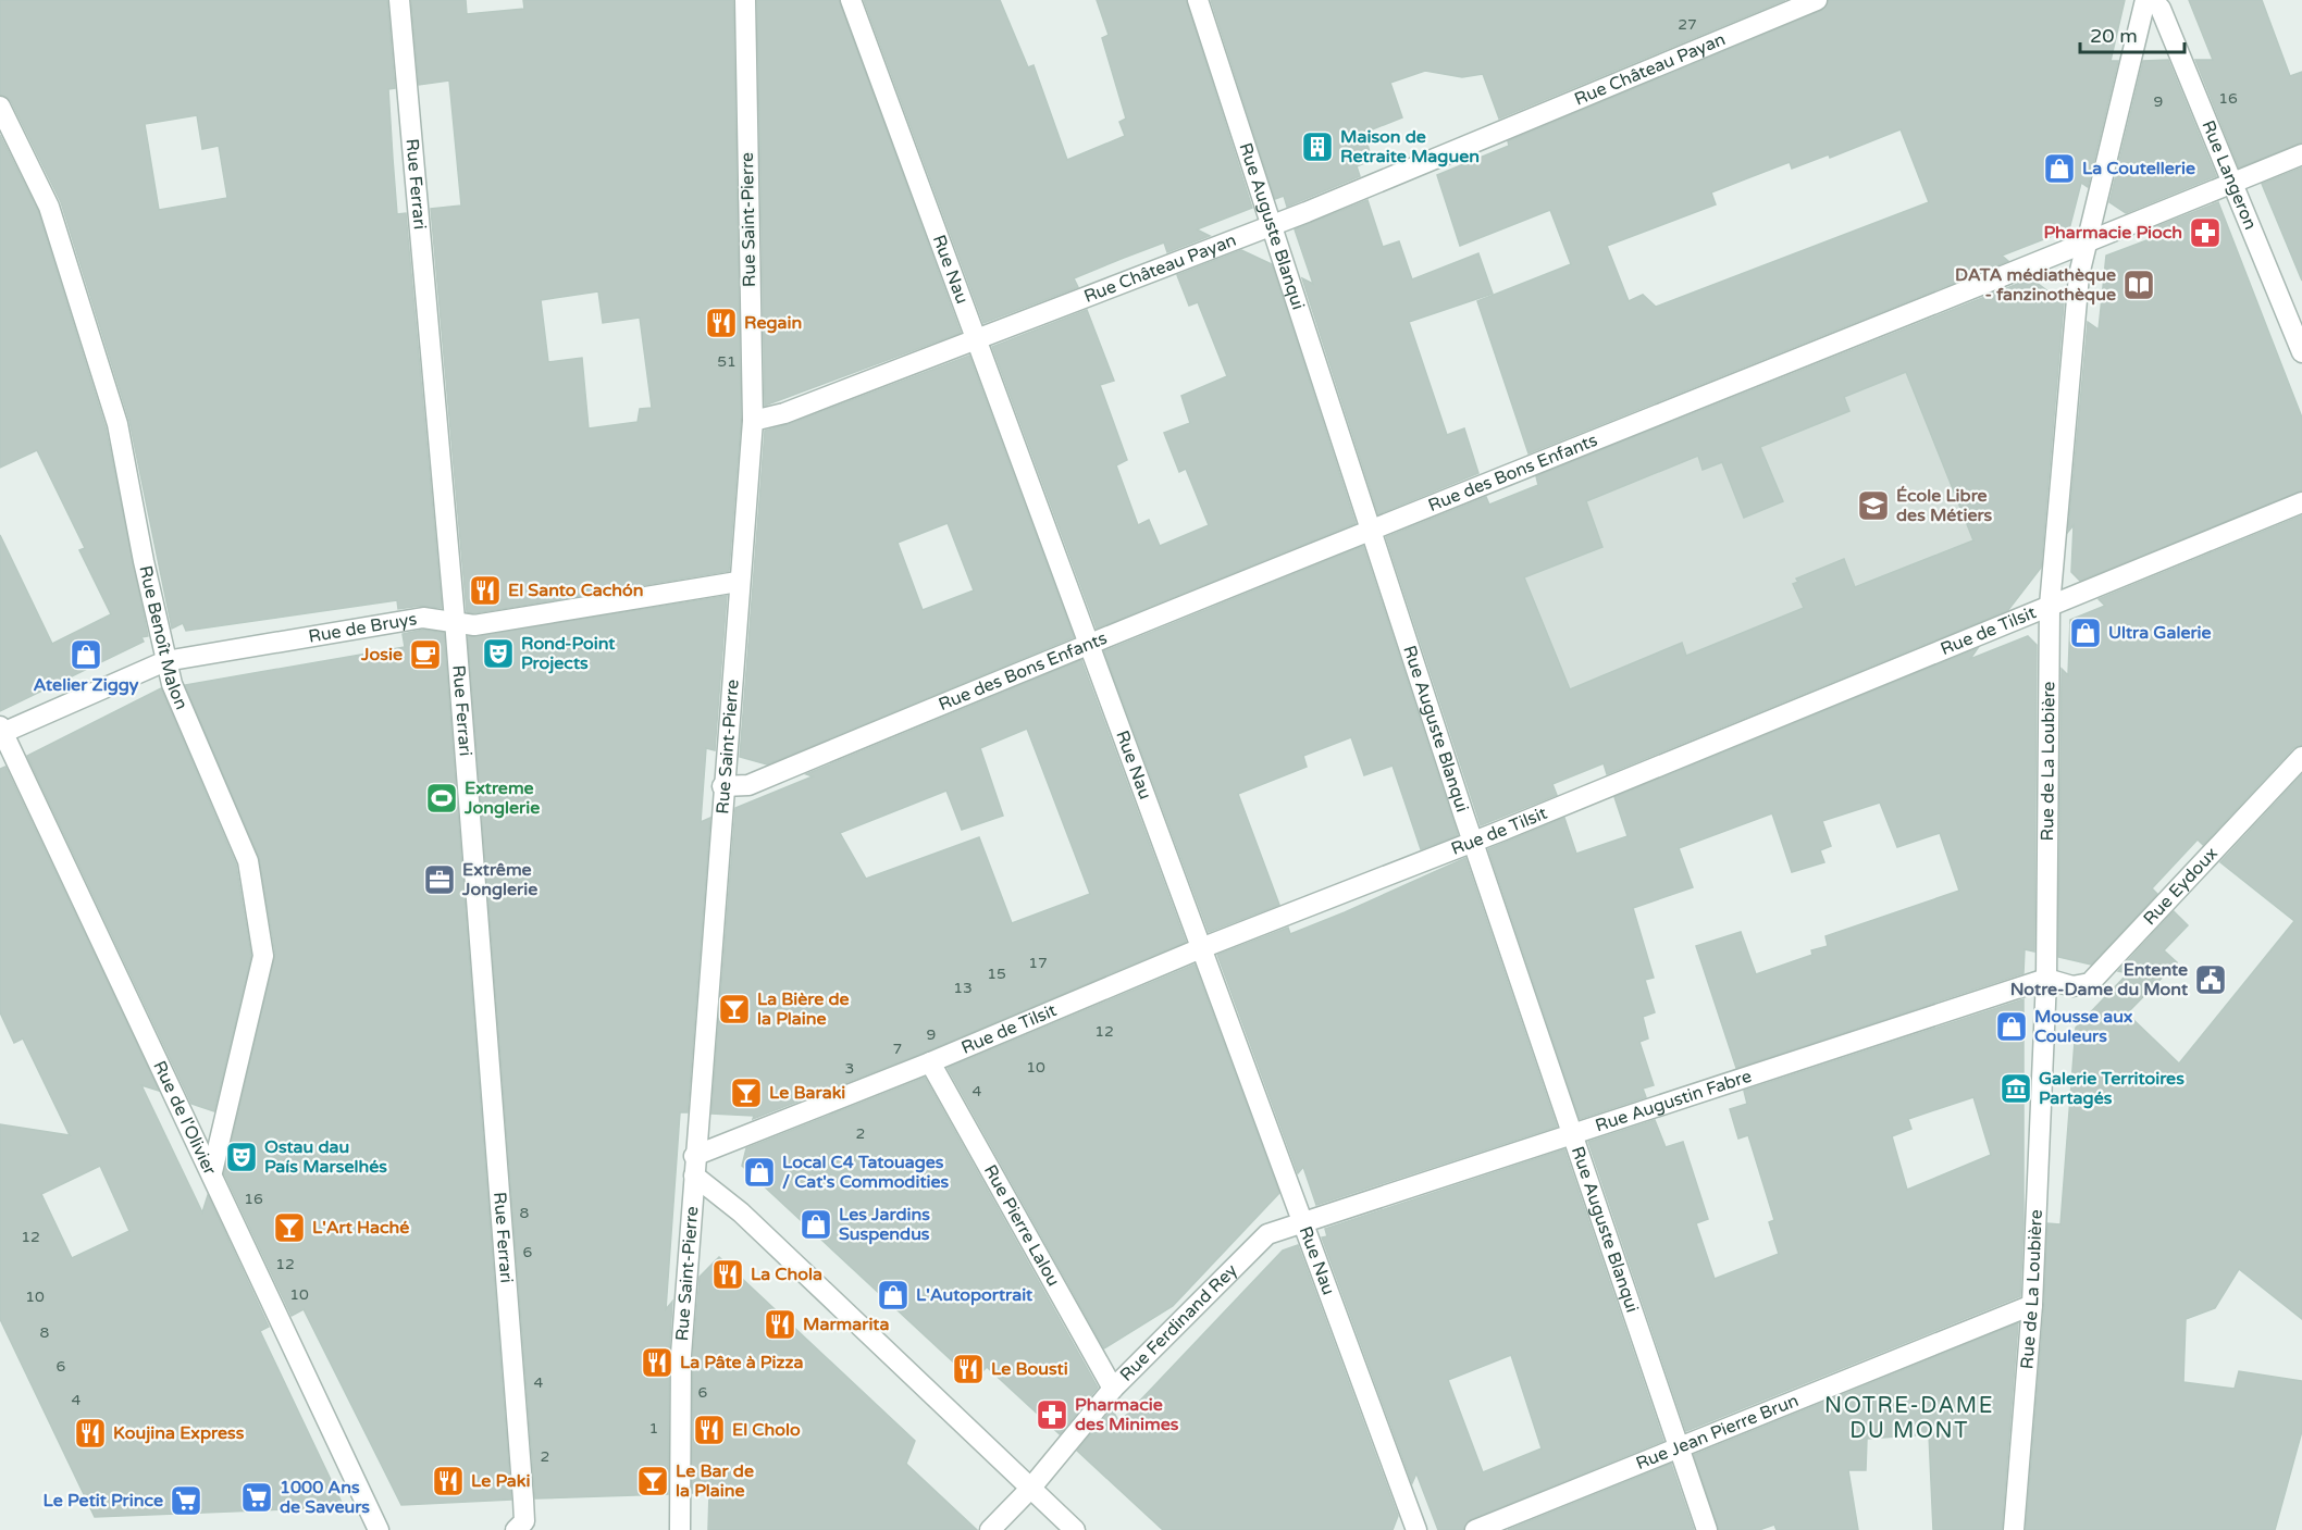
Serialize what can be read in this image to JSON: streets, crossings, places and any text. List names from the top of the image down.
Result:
{
  "streets": {
    "street": [
      "Rue Château Payan",
      "Rue Langeron",
      "Rue Ferrari",
      "Rue Saint-Pierre",
      "Rue Auguste Blanqui",
      "Rue Nau",
      "Rue des Bons Enfants",
      "Rue de Bruys",
      "Rue de Tilsit",
      "Rue Benoît Malon",
      "Rue de La Loubière",
      "Rue Eydoux",
      "Rue Augustin Fabre",
      "Rue de l'Olivier",
      "Rue Pierre Lalou",
      "Rue Ferdinand Rey",
      "Rue Jean Pierre Brun"
    ]
  },
  "crossings": [
    ["Rue Château Payan", "Rue Saint-Pierre"],
    ["Rue Château Payan", "Rue Auguste Blanqui"],
    ["Rue Château Payan", "Rue Nau"],
    ["Rue Langeron", "Rue des Bons Enfants"],
    ["Rue Ferrari", "Rue de Bruys"],
    ["Rue Saint-Pierre", "Rue des Bons Enfants"],
    ["Rue Saint-Pierre", "Rue de Bruys"],
    ["Rue Saint-Pierre", "Rue de Tilsit"],
    ["Rue Auguste Blanqui", "Rue des Bons Enfants"],
    ["Rue Auguste Blanqui", "Rue de Tilsit"],
    ["Rue Auguste Blanqui", "Rue Augustin Fabre"],
    ["Rue Auguste Blanqui", "Rue Jean Pierre Brun"],
    ["Rue Nau", "Rue des Bons Enfants"],
    ["Rue Nau", "Rue de Tilsit"],
    ["Rue Nau", "Rue Augustin Fabre"],
    ["Rue Nau", "Rue Ferdinand Rey"],
    ["Rue des Bons Enfants", "Rue de La Loubière"],
    ["Rue de Bruys", "Rue Benoît Malon"],
    ["Rue de Bruys", "Rue de l'Olivier"],
    ["Rue de Tilsit", "Rue de La Loubière"],
    ["Rue de Tilsit", "Rue Pierre Lalou"],
    ["Rue Benoît Malon", "Rue de l'Olivier"],
    ["Rue de La Loubière", "Rue Eydoux"],
    ["Rue de La Loubière", "Rue Augustin Fabre"],
    ["Rue de La Loubière", "Rue Jean Pierre Brun"],
    ["Rue Eydoux", "Rue Augustin Fabre"],
    ["Rue Augustin Fabre", "Rue Ferdinand Rey"],
    ["Rue Pierre Lalou", "Rue Ferdinand Rey"]
  ],
  "districts": ["NOTRE-DAME DU MONT"],
  "places": {
    "building": ["Maison de Retraite Maguen"],
    "shop": [
      "La Coutellerie",
      "Ultra Galerie",
      "Atelier Ziggy",
      "Mousse aux Couleurs",
      "Local C4 Tatouages / Cat's Commodities",
      "Les Jardins Suspendus",
      "L'Autoportrait"
    ],
    "pharmacy": ["Pharmacie Pioch", "Pharmacie des Minimes"],
    "library": ["DATA médiathèque - fanzinothèque"],
    "restaurant": [
      "Regain",
      "El Santo Cachón",
      "La Chola",
      "Marmarita",
      "La Pâte à Pizza",
      "Le Bousti",
      "El Cholo",
      "Koujina Express",
      "Le Paki"
    ],
    "school or university": ["École Libre des Métiers"],
    "theatre": ["Rond-Point Projects", "Ostau dau País Marselhés"],
    "cafe": ["Josie"],
    "sports": ["Extreme Jonglerie"],
    "office": ["Extrême Jonglerie"],
    "public building": ["Entente Notre-Dame du Mont"],
    "bar": [
      "La Bière de la Plaine",
      "Le Baraki",
      "L'Art Haché",
      "Le Bar de la Plaine"
    ],
    "museum": ["Galerie Territoires Partagés"],
    "supermarket": ["1000 Ans de Saveurs", "Le Petit Prince"]
  },
  "house_numbers": [
    "27",
    "16",
    "9",
    "51",
    "17",
    "15",
    "13",
    "12",
    "9",
    "7",
    "10",
    "3",
    "4",
    "2",
    "16",
    "8",
    "12",
    "6",
    "12",
    "10",
    "10",
    "8",
    "6",
    "4",
    "6",
    "4",
    "1",
    "2"
  ],
  "scale_bar": "20 m"
}
